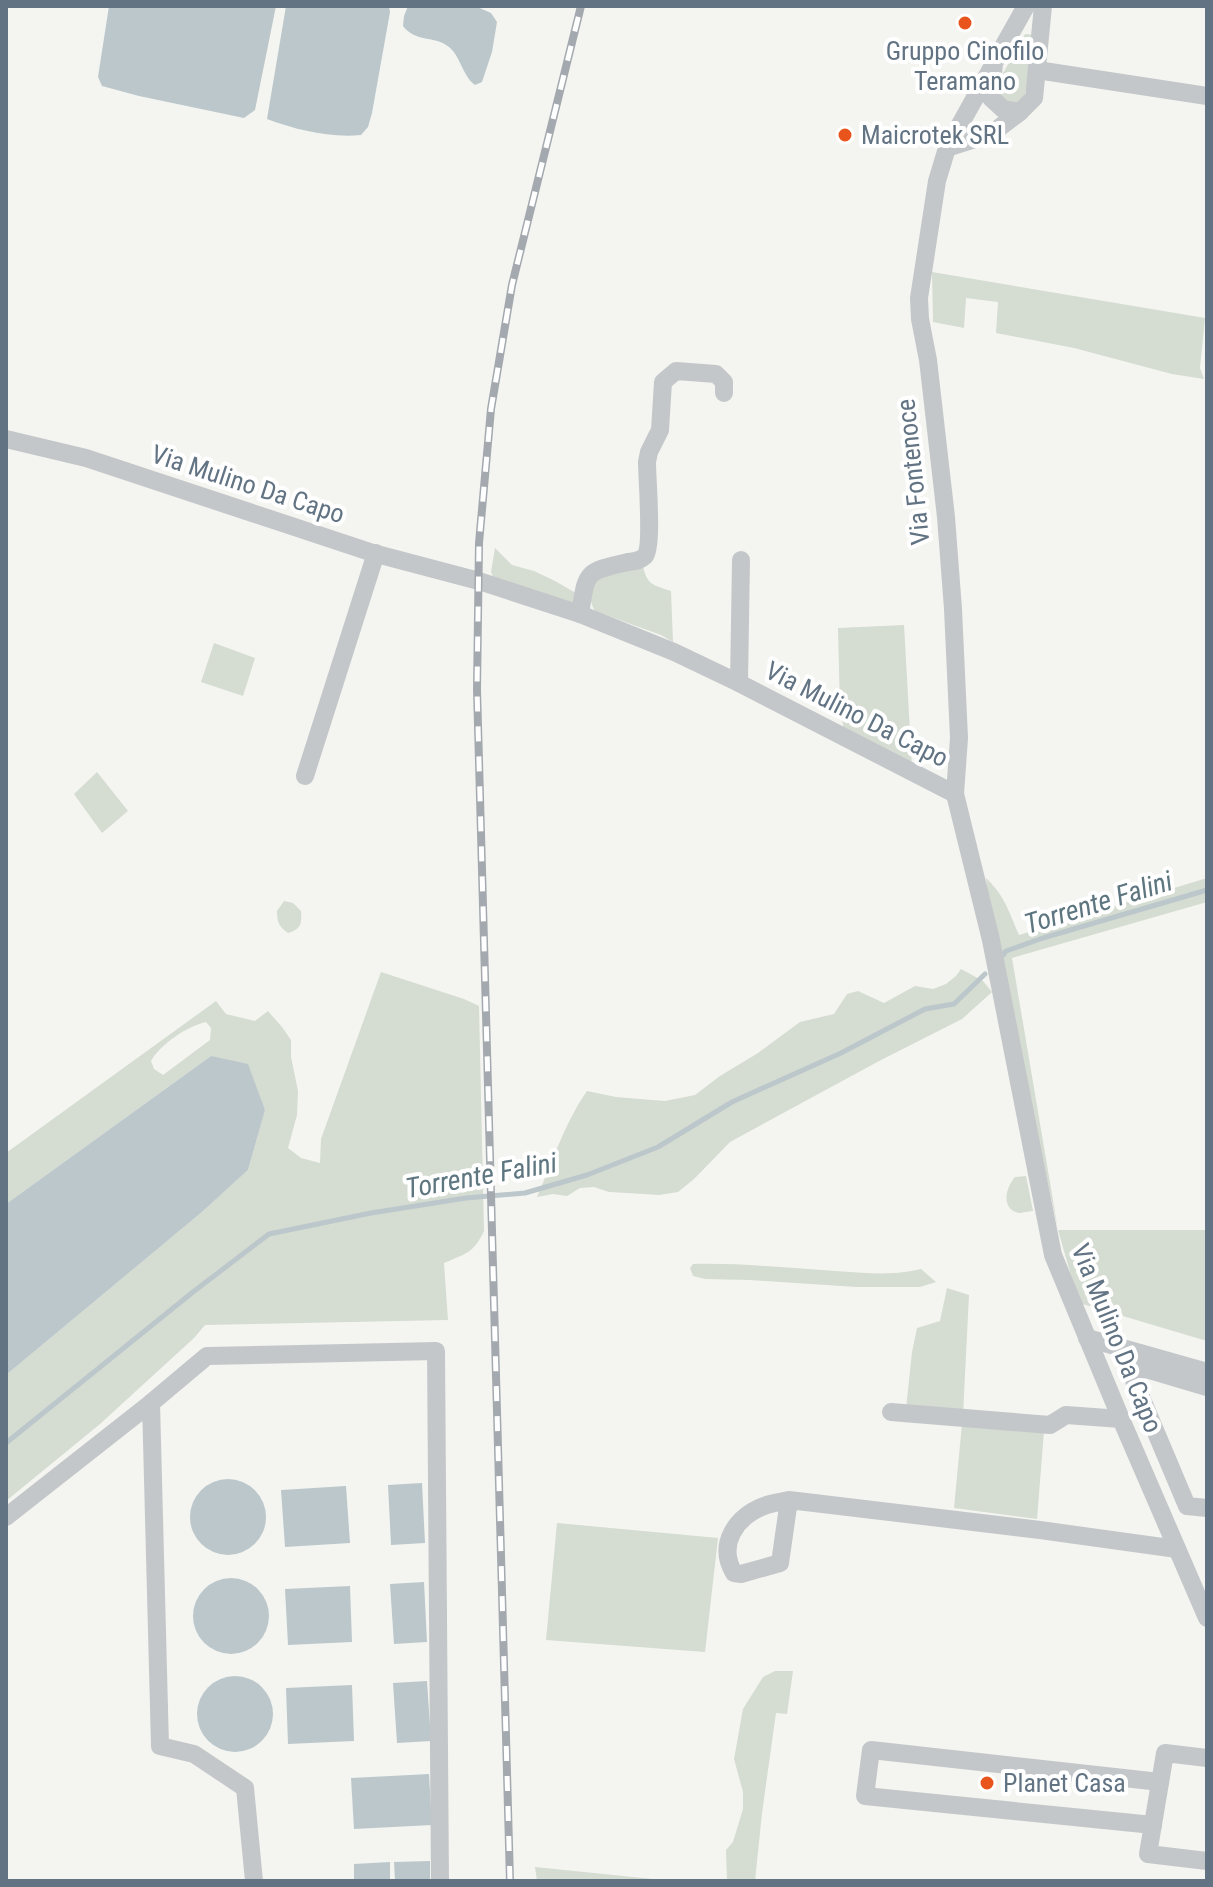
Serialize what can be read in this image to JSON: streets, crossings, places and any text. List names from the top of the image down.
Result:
{
  "streets": {
    "street": ["Via Fontenoce", "Via Mulino Da Capo"]
  },
  "crossings": [
    ["Via Fontenoce", "Via Mulino Da Capo"]
  ],
  "water": ["Torrente Falini"],
  "places": ["Gruppo Cinofilo Teramano", "Maicrotek SRL", "Planet Casa"]
}
